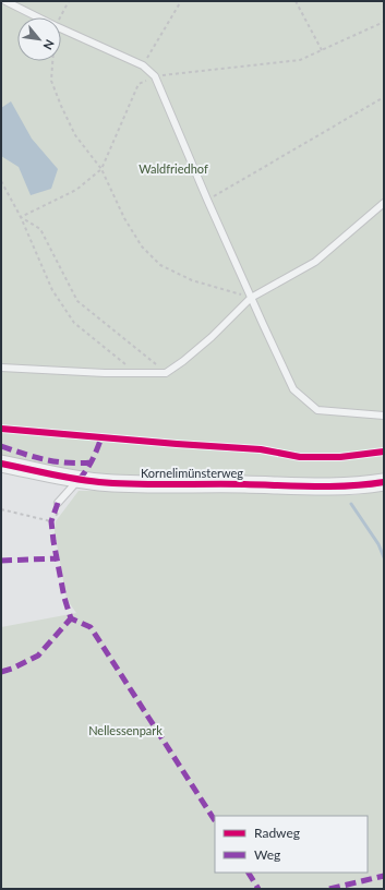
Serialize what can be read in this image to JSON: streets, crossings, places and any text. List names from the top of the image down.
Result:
{
  "streets": {
    "street": ["Kornelimünsterweg"]
  },
  "parks": ["Waldfriedhof", "Nellessenpark"],
  "legend": ["Radweg", "Weg"],
  "north": "bottom right"
}
